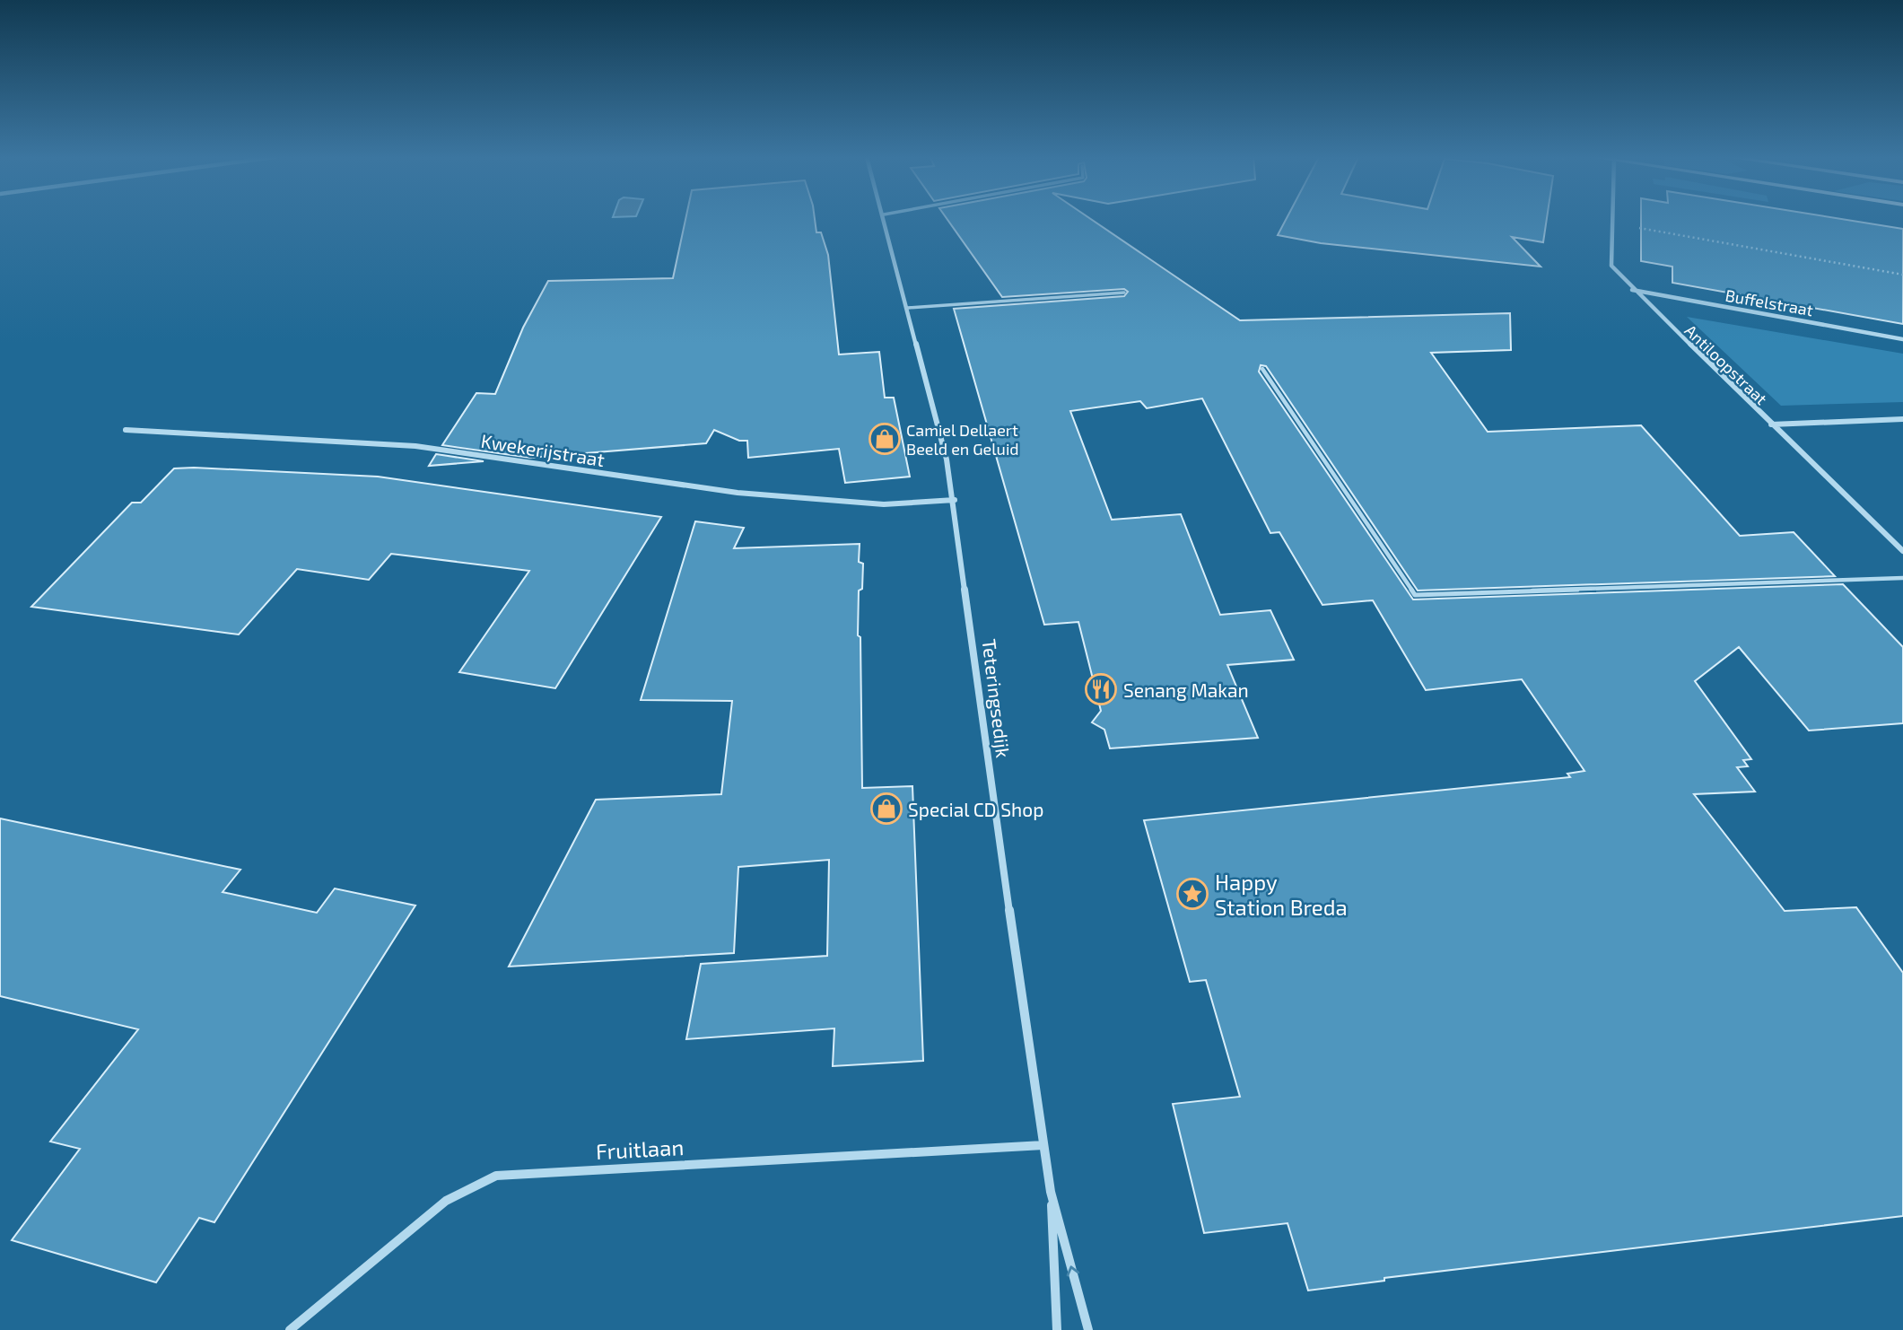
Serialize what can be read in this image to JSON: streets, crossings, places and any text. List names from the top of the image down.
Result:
{
  "streets": {
    "street": [
      "Buffelstraat",
      "Antiloopstraat",
      "Kwekerijstraat",
      "Teteringsedijk",
      "Fruitlaan"
    ]
  },
  "crossings": [
    ["Buffelstraat", "Antiloopstraat"],
    ["Kwekerijstraat", "Teteringsedijk"],
    ["Teteringsedijk", "Fruitlaan"]
  ],
  "places": {
    "shop": ["Camiel Dellaert Beeld en Geluid", "Special CD Shop"],
    "restaurant": ["Senang Makan"],
    "place": ["Happy Station Breda"]
  }
}
